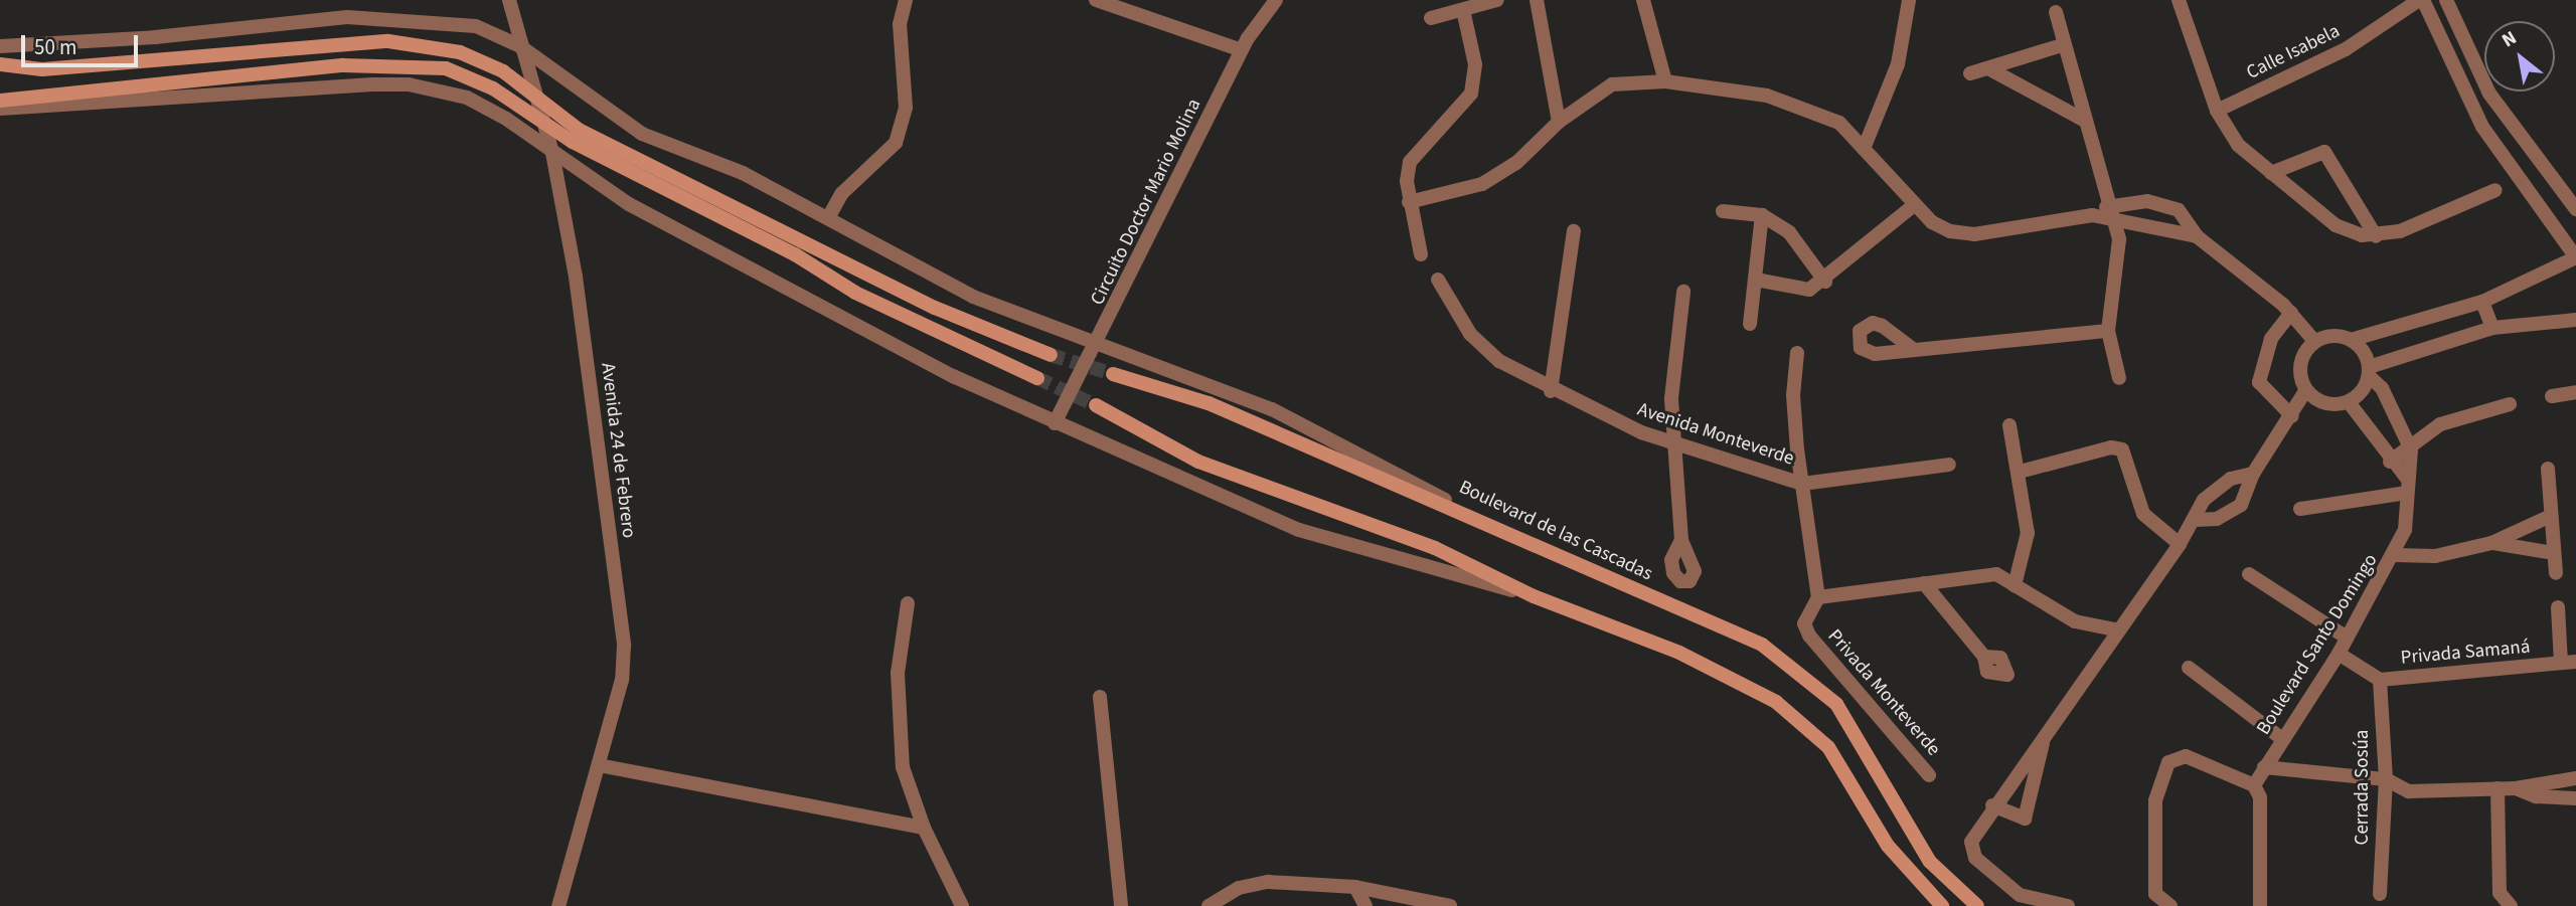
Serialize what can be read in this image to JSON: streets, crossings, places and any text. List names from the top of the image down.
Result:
{
  "streets": {
    "main road": ["Boulevard de las Cascadas"],
    "street": [
      "Calle Isabela",
      "Circuito Doctor Mario Molina",
      "Avenida Monteverde",
      "Avenida 24 de Febrero",
      "Boulevard Santo Domingo",
      "Privada Samaná",
      "Privada Monteverde",
      "Cerrada Sosúa"
    ]
  },
  "crossings": [
    ["Circuito Doctor Mario Molina", "Boulevard de las Cascadas"],
    ["Avenida Monteverde", "Privada Monteverde"],
    ["Avenida 24 de Febrero", "Boulevard de las Cascadas"],
    ["Boulevard Santo Domingo", "Privada Samaná"],
    ["Privada Samaná", "Cerrada Sosúa"]
  ],
  "scale_bar": "50 m",
  "north": "top left"
}
